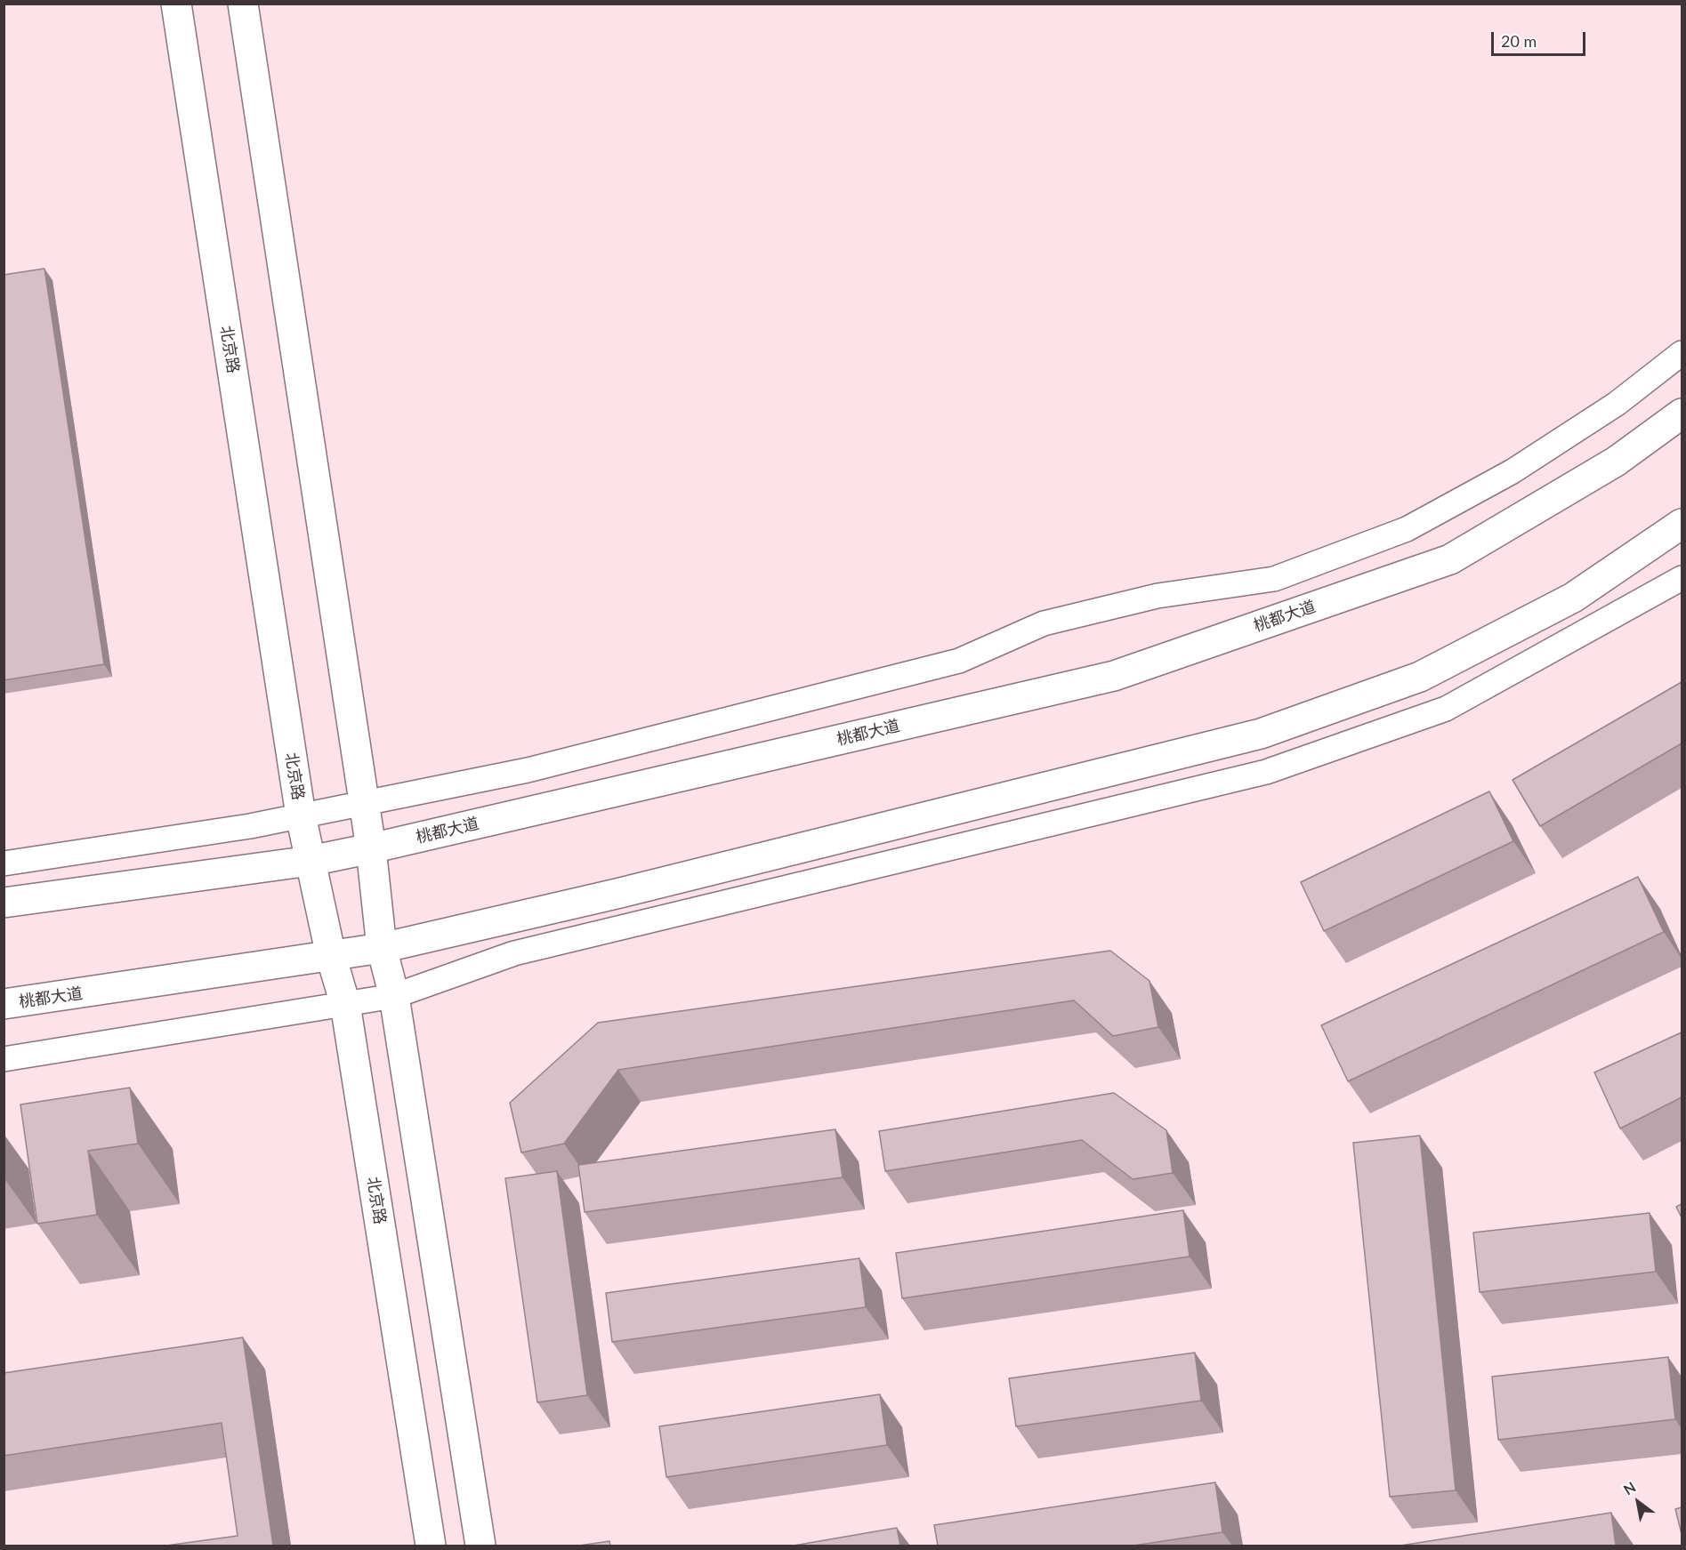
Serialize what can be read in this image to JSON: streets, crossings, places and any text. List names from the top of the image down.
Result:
{
  "streets": {
    "main road": ["北京路", "桃都大道"]
  },
  "crossings": [
    ["北京路", "桃都大道"]
  ],
  "scale_bar": "20 m",
  "north": "top left"
}
